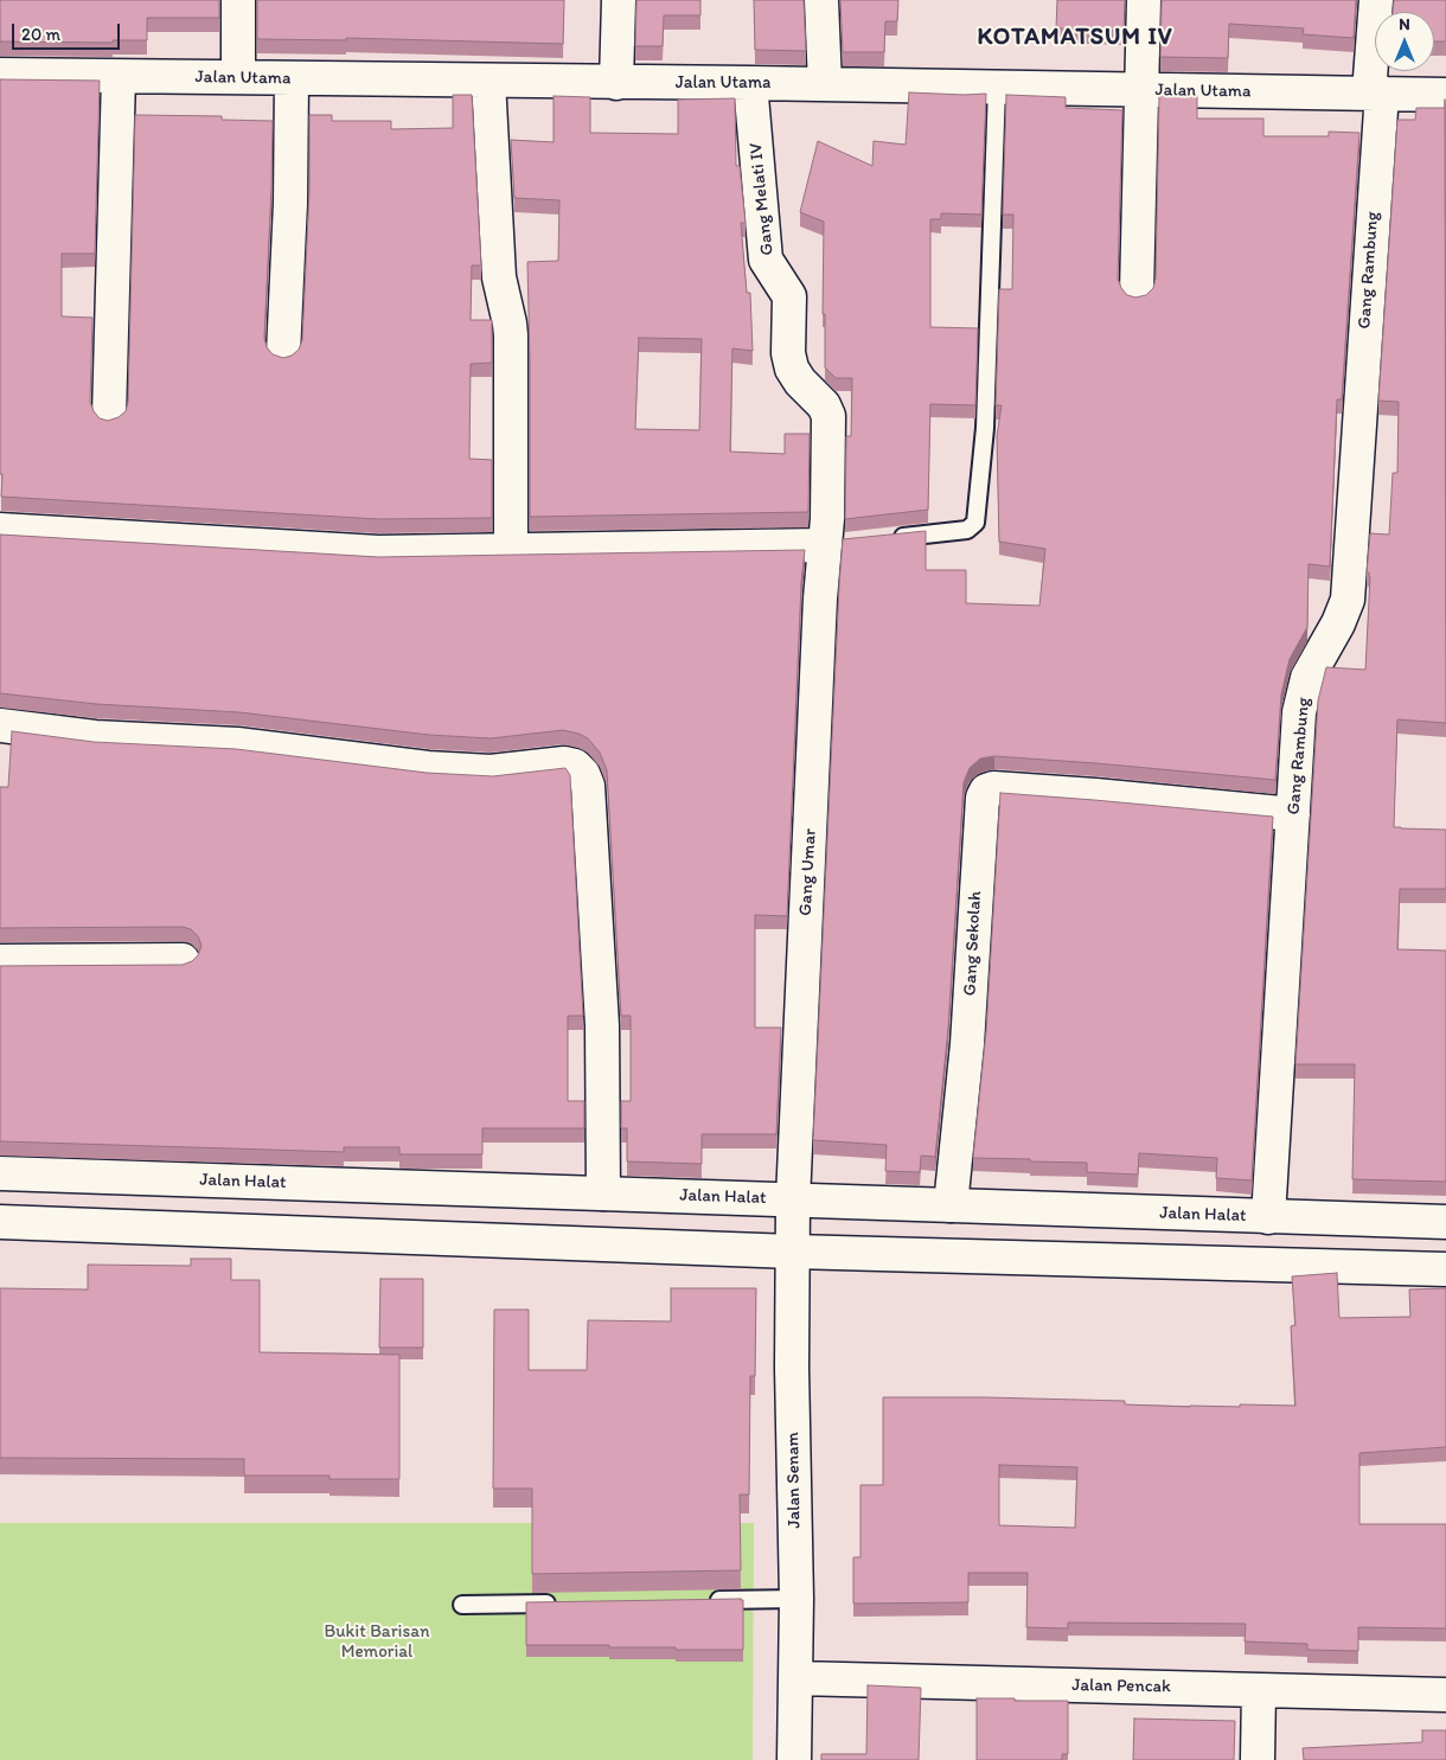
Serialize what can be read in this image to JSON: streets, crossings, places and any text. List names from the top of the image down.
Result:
{
  "streets": {
    "street": [
      "Jalan Utama",
      "Gang Melati IV",
      "Gang Rambung",
      "Gang Umar",
      "Gang Sekolah",
      "Jalan Halat",
      "Jalan Senam",
      "Jalan Pencak"
    ]
  },
  "crossings": [
    ["Jalan Utama", "Gang Melati IV"],
    ["Jalan Utama", "Gang Rambung"],
    ["Gang Melati IV", "Gang Umar"],
    ["Gang Rambung", "Gang Sekolah"],
    ["Gang Rambung", "Jalan Halat"],
    ["Gang Umar", "Jalan Halat"],
    ["Gang Umar", "Jalan Senam"],
    ["Gang Sekolah", "Jalan Halat"],
    ["Jalan Halat", "Jalan Senam"],
    ["Jalan Senam", "Jalan Pencak"]
  ],
  "districts": ["KOTAMATSUM IV"],
  "parks": ["Bukit Barisan Memorial"],
  "scale_bar": "20 m",
  "north": "top"
}
